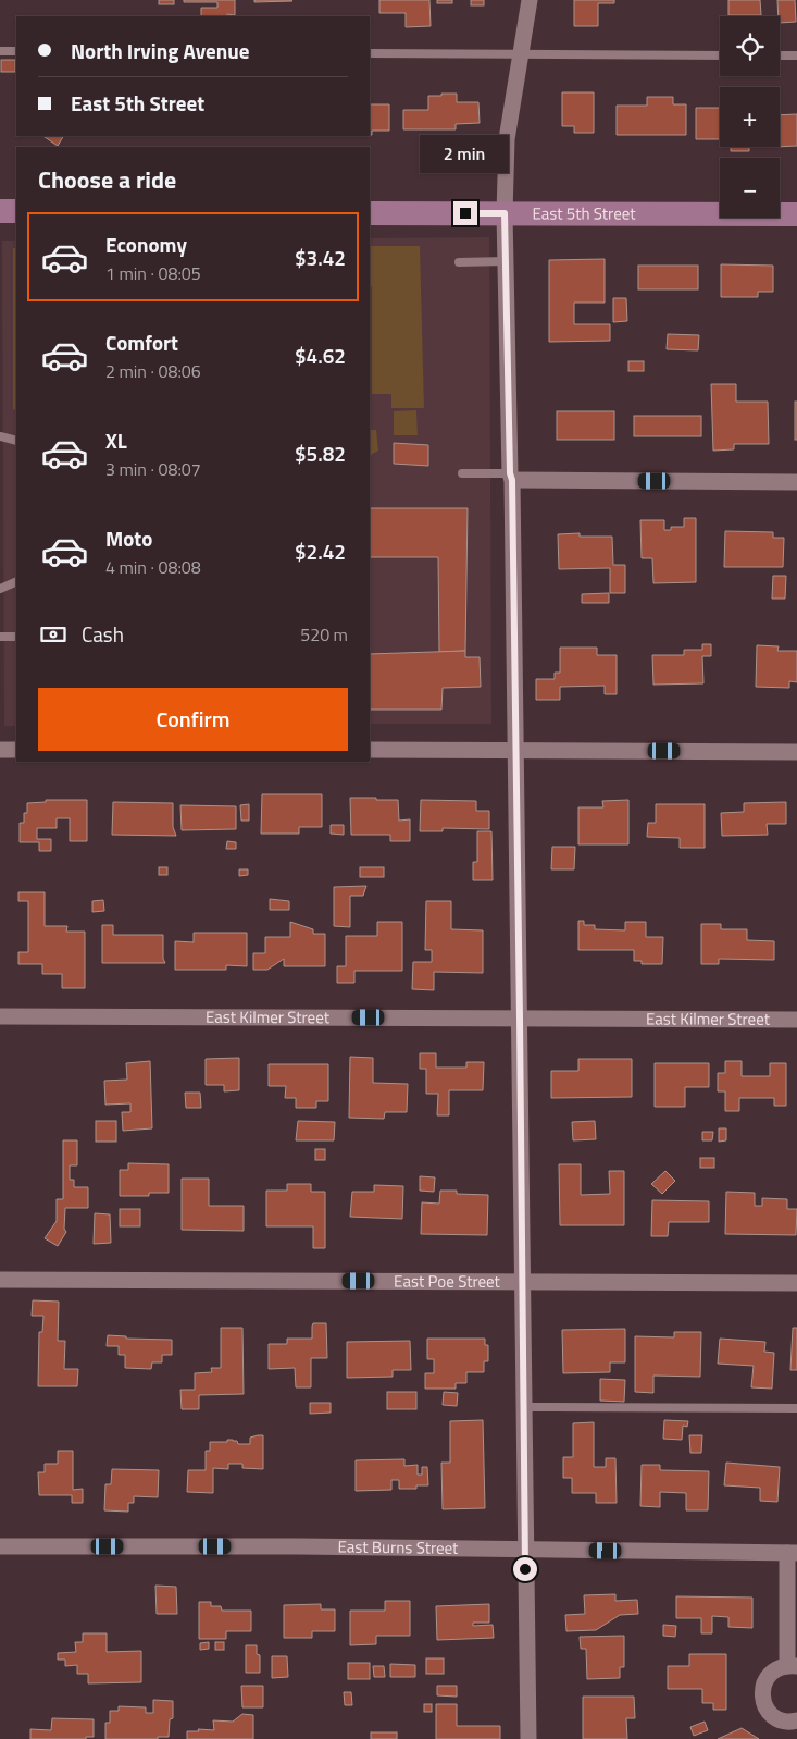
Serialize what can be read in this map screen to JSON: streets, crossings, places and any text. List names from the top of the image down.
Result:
{
  "streets": {
    "street": [
      "East 5th Street",
      "East Kilmer Street",
      "East Poe Street",
      "East Burns Street"
    ]
  },
  "page": {
    "map_buttons": ["+", "−"],
    "banner": ["North Irving Avenue", "East 5th Street"],
    "bubble": "2 min",
    "heading": "Choose a ride",
    "list": [
      {
        "name": "Economy",
        "note": "1 min · 08:05",
        "value": "$3.42"
      },
      {
        "name": "Comfort",
        "note": "2 min · 08:06",
        "value": "$4.62"
      },
      {
        "name": "XL",
        "note": "3 min · 08:07",
        "value": "$5.82"
      },
      {
        "name": "Moto",
        "note": "4 min · 08:08",
        "value": "$2.42"
      }
    ],
    "pay": ["Cash", "520 m"],
    "buttons": "Confirm"
  }
}
